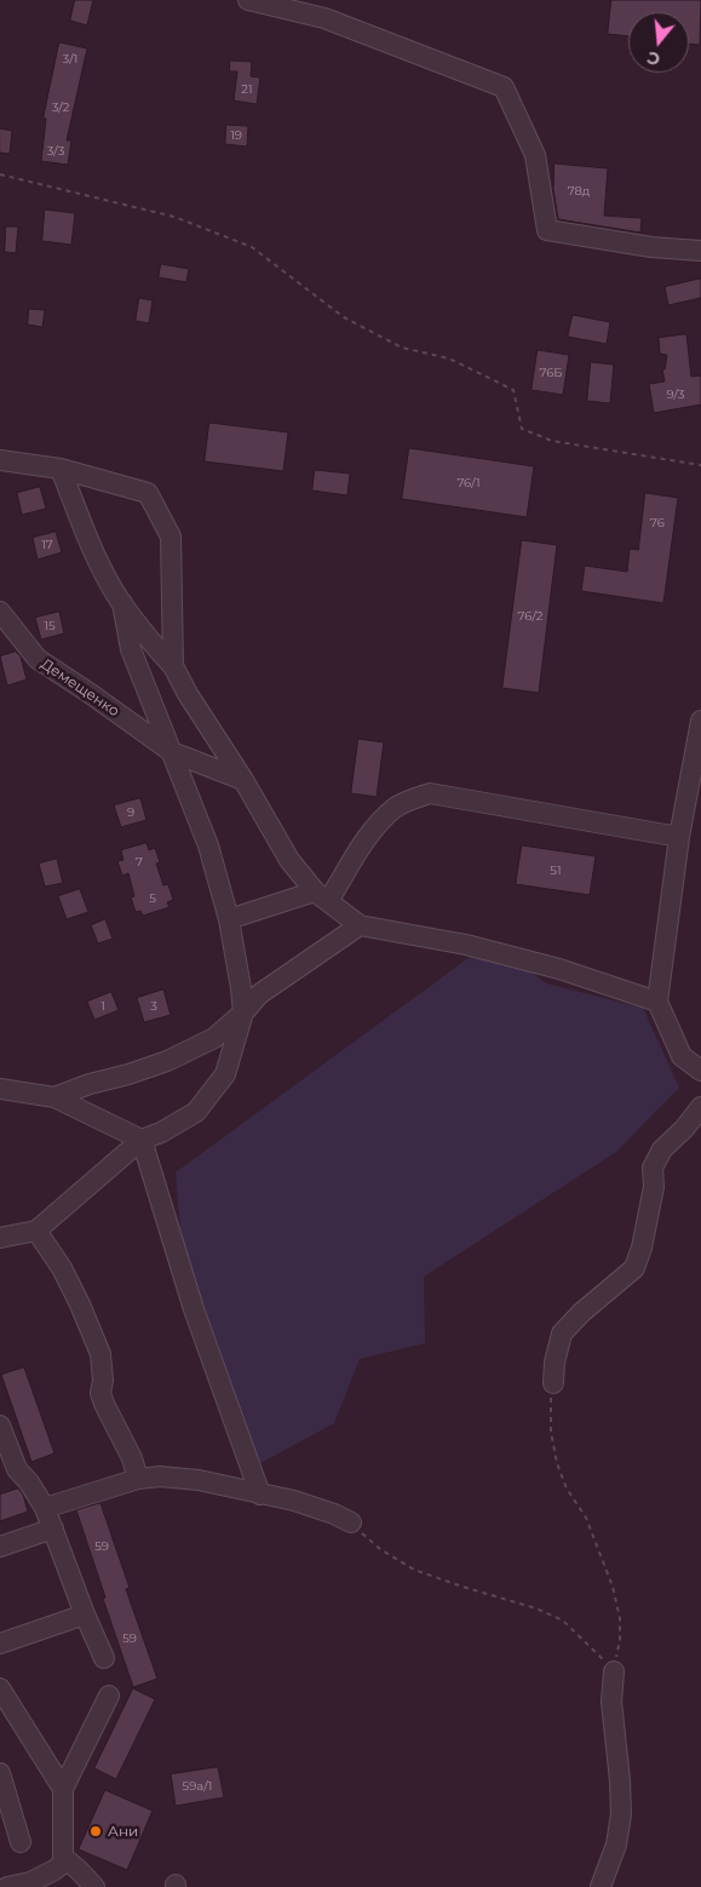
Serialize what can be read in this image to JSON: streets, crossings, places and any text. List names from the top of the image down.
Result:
{
  "streets": {
    "street": ["Демещенко"]
  },
  "places": ["Ани"],
  "house_numbers": [
    "3/1",
    "21",
    "3/2",
    "19",
    "3/3",
    "78д",
    "76Б",
    "9/3",
    "76/1",
    "76",
    "17",
    "76/2",
    "15",
    "9",
    "7",
    "51",
    "5",
    "1",
    "3",
    "59",
    "59",
    "59а/1"
  ],
  "north": "bottom"
}
